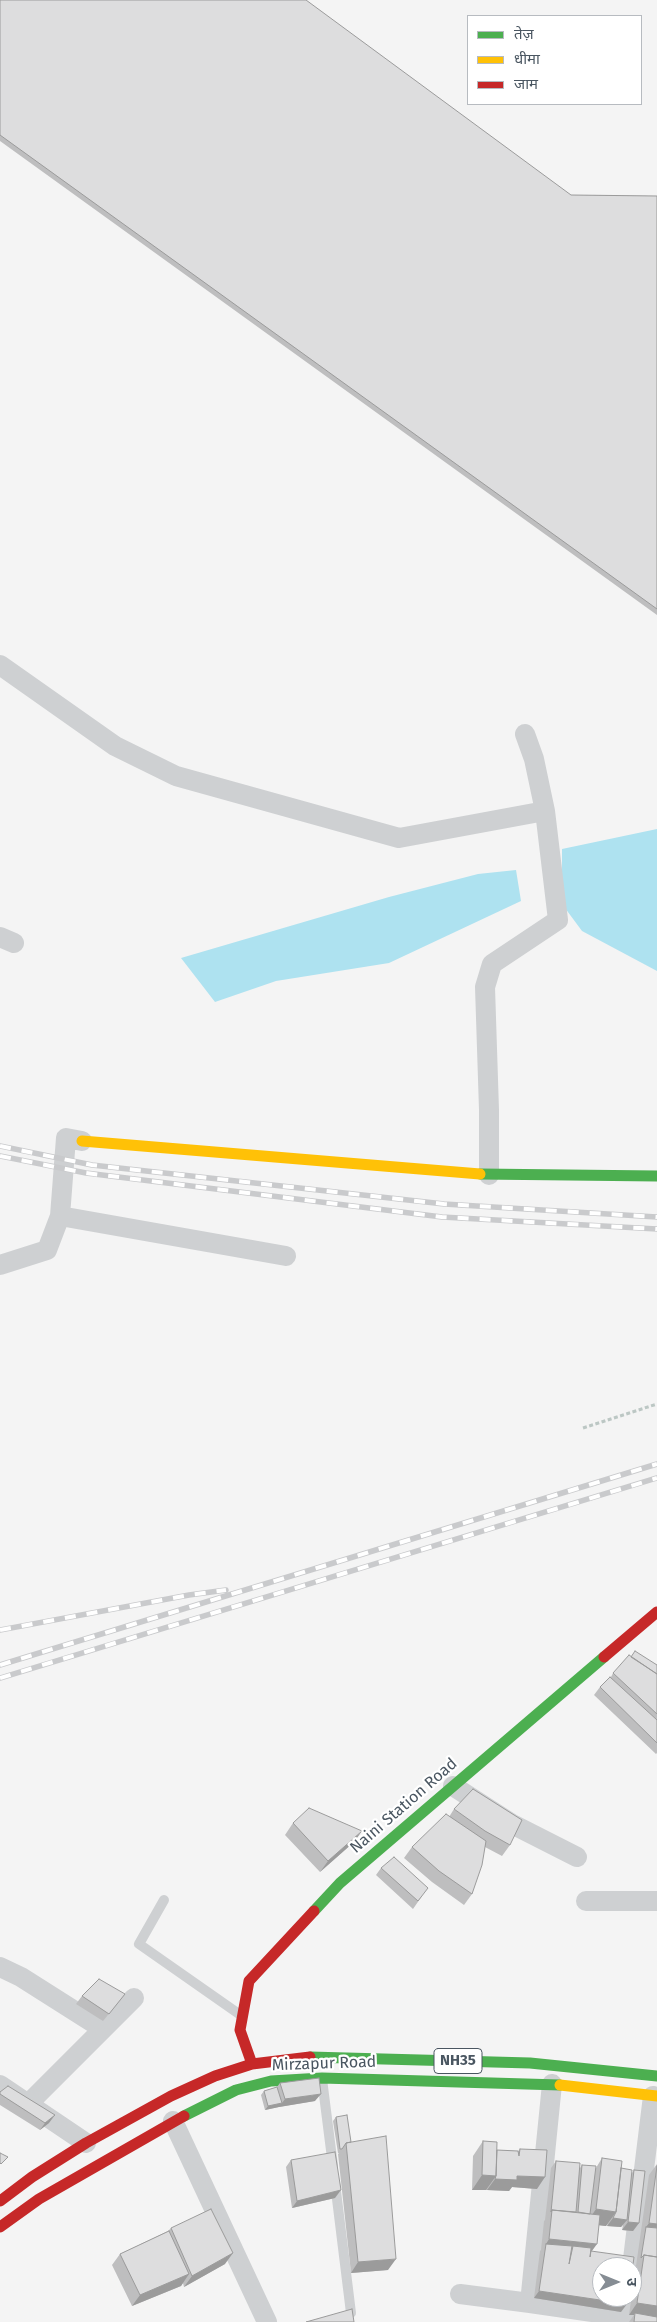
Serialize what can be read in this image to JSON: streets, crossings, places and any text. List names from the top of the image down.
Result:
{
  "streets": {
    "main road": ["Naini Station Road", "NH35", "Mirzapur Road"]
  },
  "crossings": [
    ["Naini Station Road", "Mirzapur Road"]
  ],
  "legend": ["तेज़", "धीमा", "जाम"],
  "north": "right"
}
